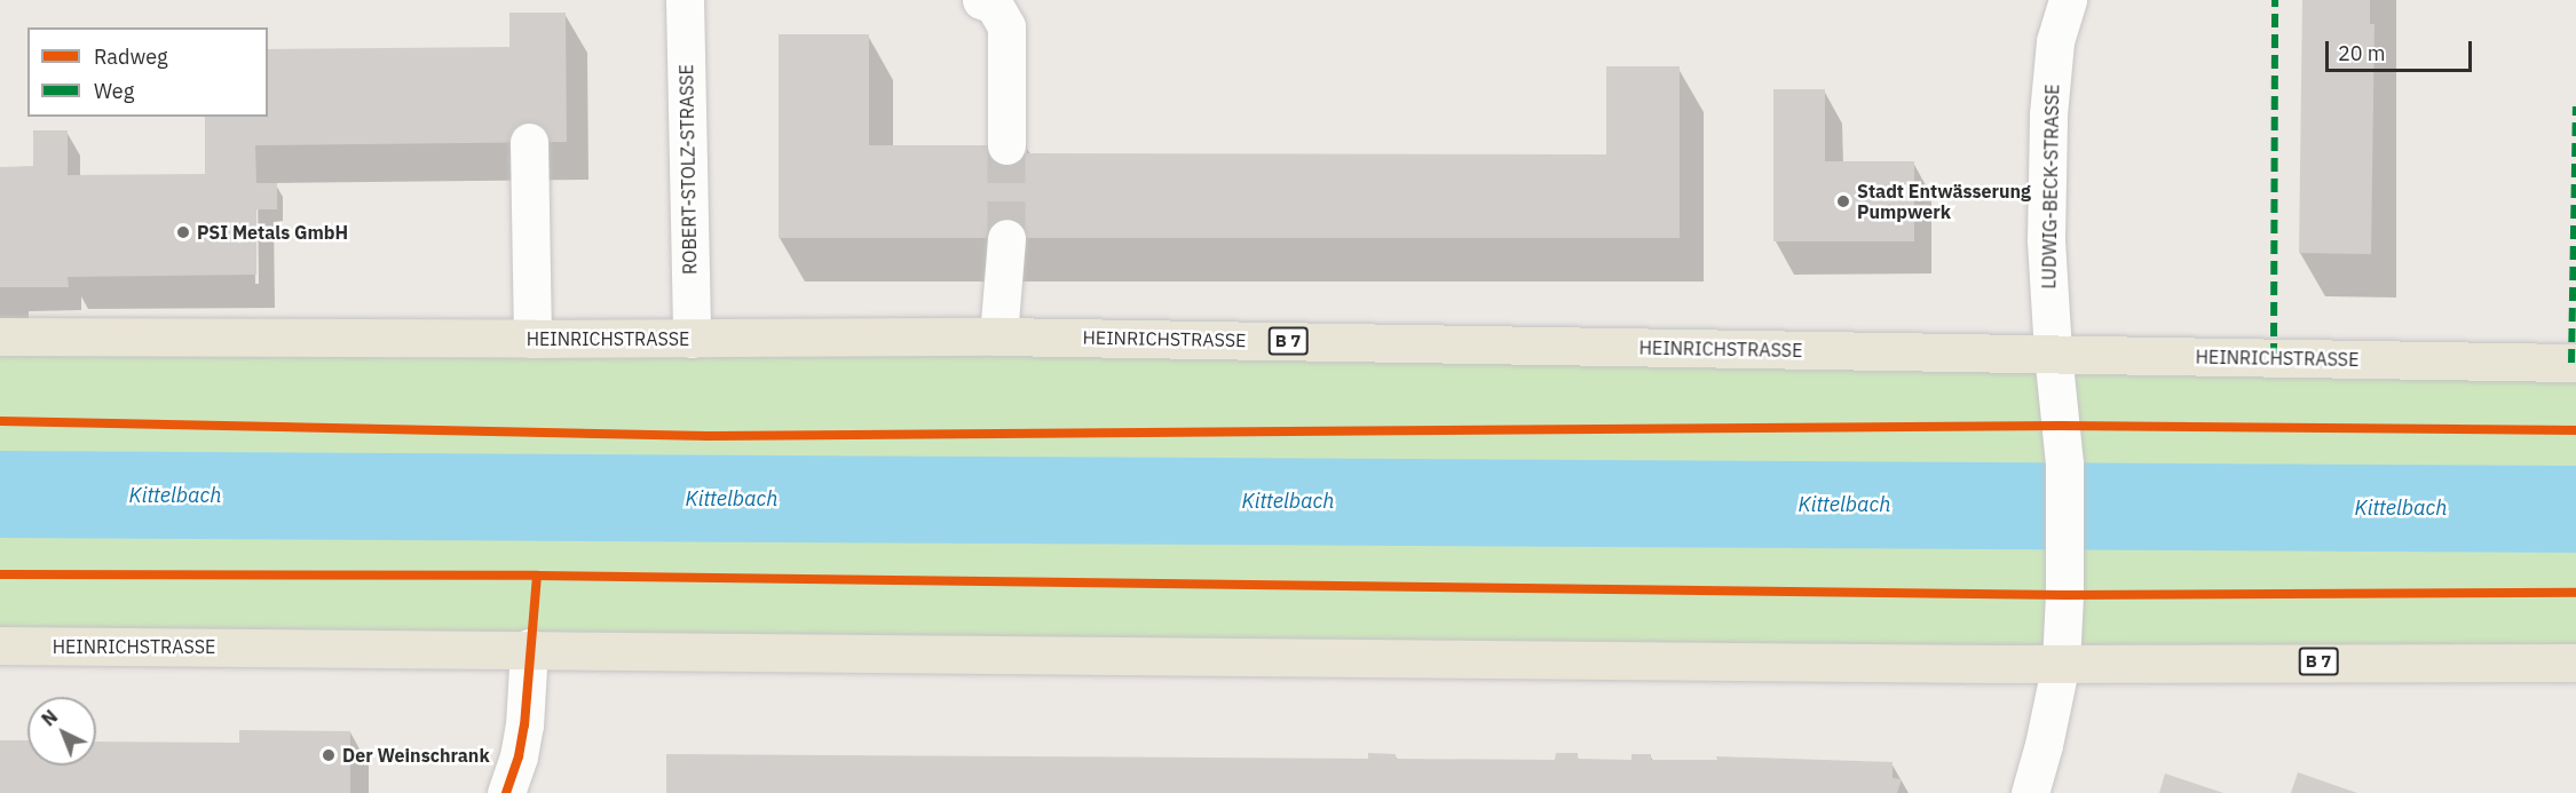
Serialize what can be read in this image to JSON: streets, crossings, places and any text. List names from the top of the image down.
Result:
{
  "streets": {
    "main road": ["HEINRICHSTRASSE", "B 7"],
    "street": ["ROBERT-STOLZ-STRASSE", "LUDWIG-BECK-STRASSE"]
  },
  "crossings": [
    ["ROBERT-STOLZ-STRASSE", "HEINRICHSTRASSE"],
    ["LUDWIG-BECK-STRASSE", "HEINRICHSTRASSE"]
  ],
  "water": ["Kittelbach"],
  "places": ["Stadt Entwässerung Pumpwerk", "PSI Metals GmbH", "Der Weinschrank"],
  "legend": ["Radweg", "Weg"],
  "scale_bar": "20 m",
  "north": "top left"
}
